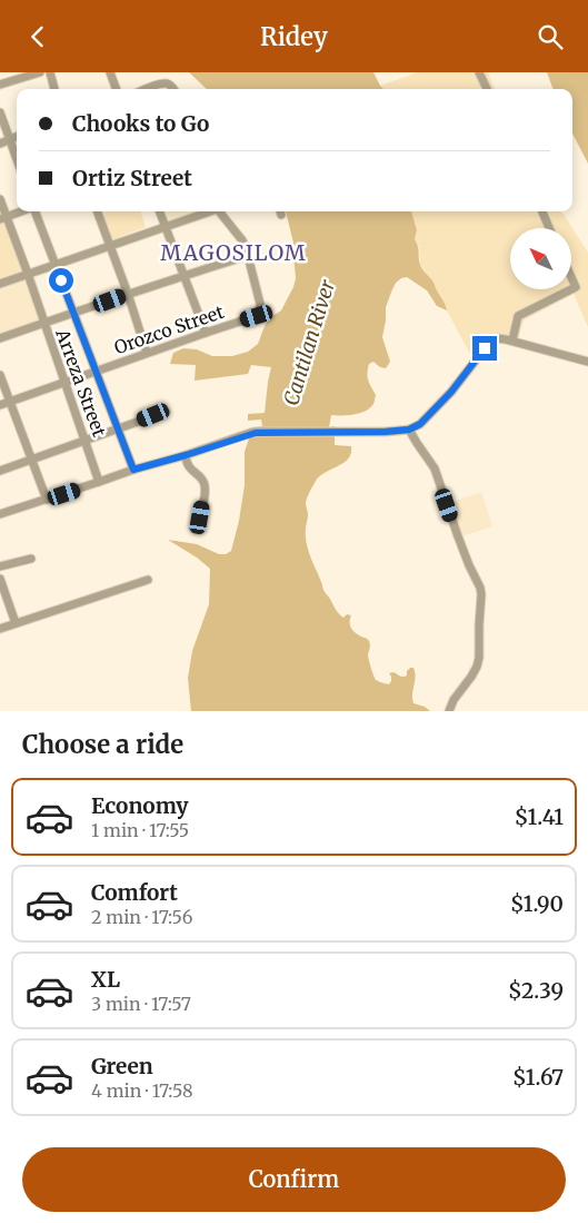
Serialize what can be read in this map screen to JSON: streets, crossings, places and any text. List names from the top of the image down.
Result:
{
  "streets": {
    "street": ["Orozco Street", "Arreza Street"]
  },
  "crossings": [
    ["Orozco Street", "Arreza Street"]
  ],
  "districts": ["MAGOSILOM"],
  "water": ["Cantilan River"],
  "north": "top left",
  "page": {
    "header": "Ridey",
    "banner": ["Chooks to Go", "Ortiz Street"],
    "heading": "Choose a ride",
    "list": [
      {
        "name": "Economy",
        "note": "1 min · 17:55",
        "value": "$1.41"
      },
      {
        "name": "Comfort",
        "note": "2 min · 17:56",
        "value": "$1.90"
      },
      {
        "name": "XL",
        "note": "3 min · 17:57",
        "value": "$2.39"
      },
      {
        "name": "Green",
        "note": "4 min · 17:58",
        "value": "$1.67"
      }
    ],
    "buttons": "Confirm"
  }
}
